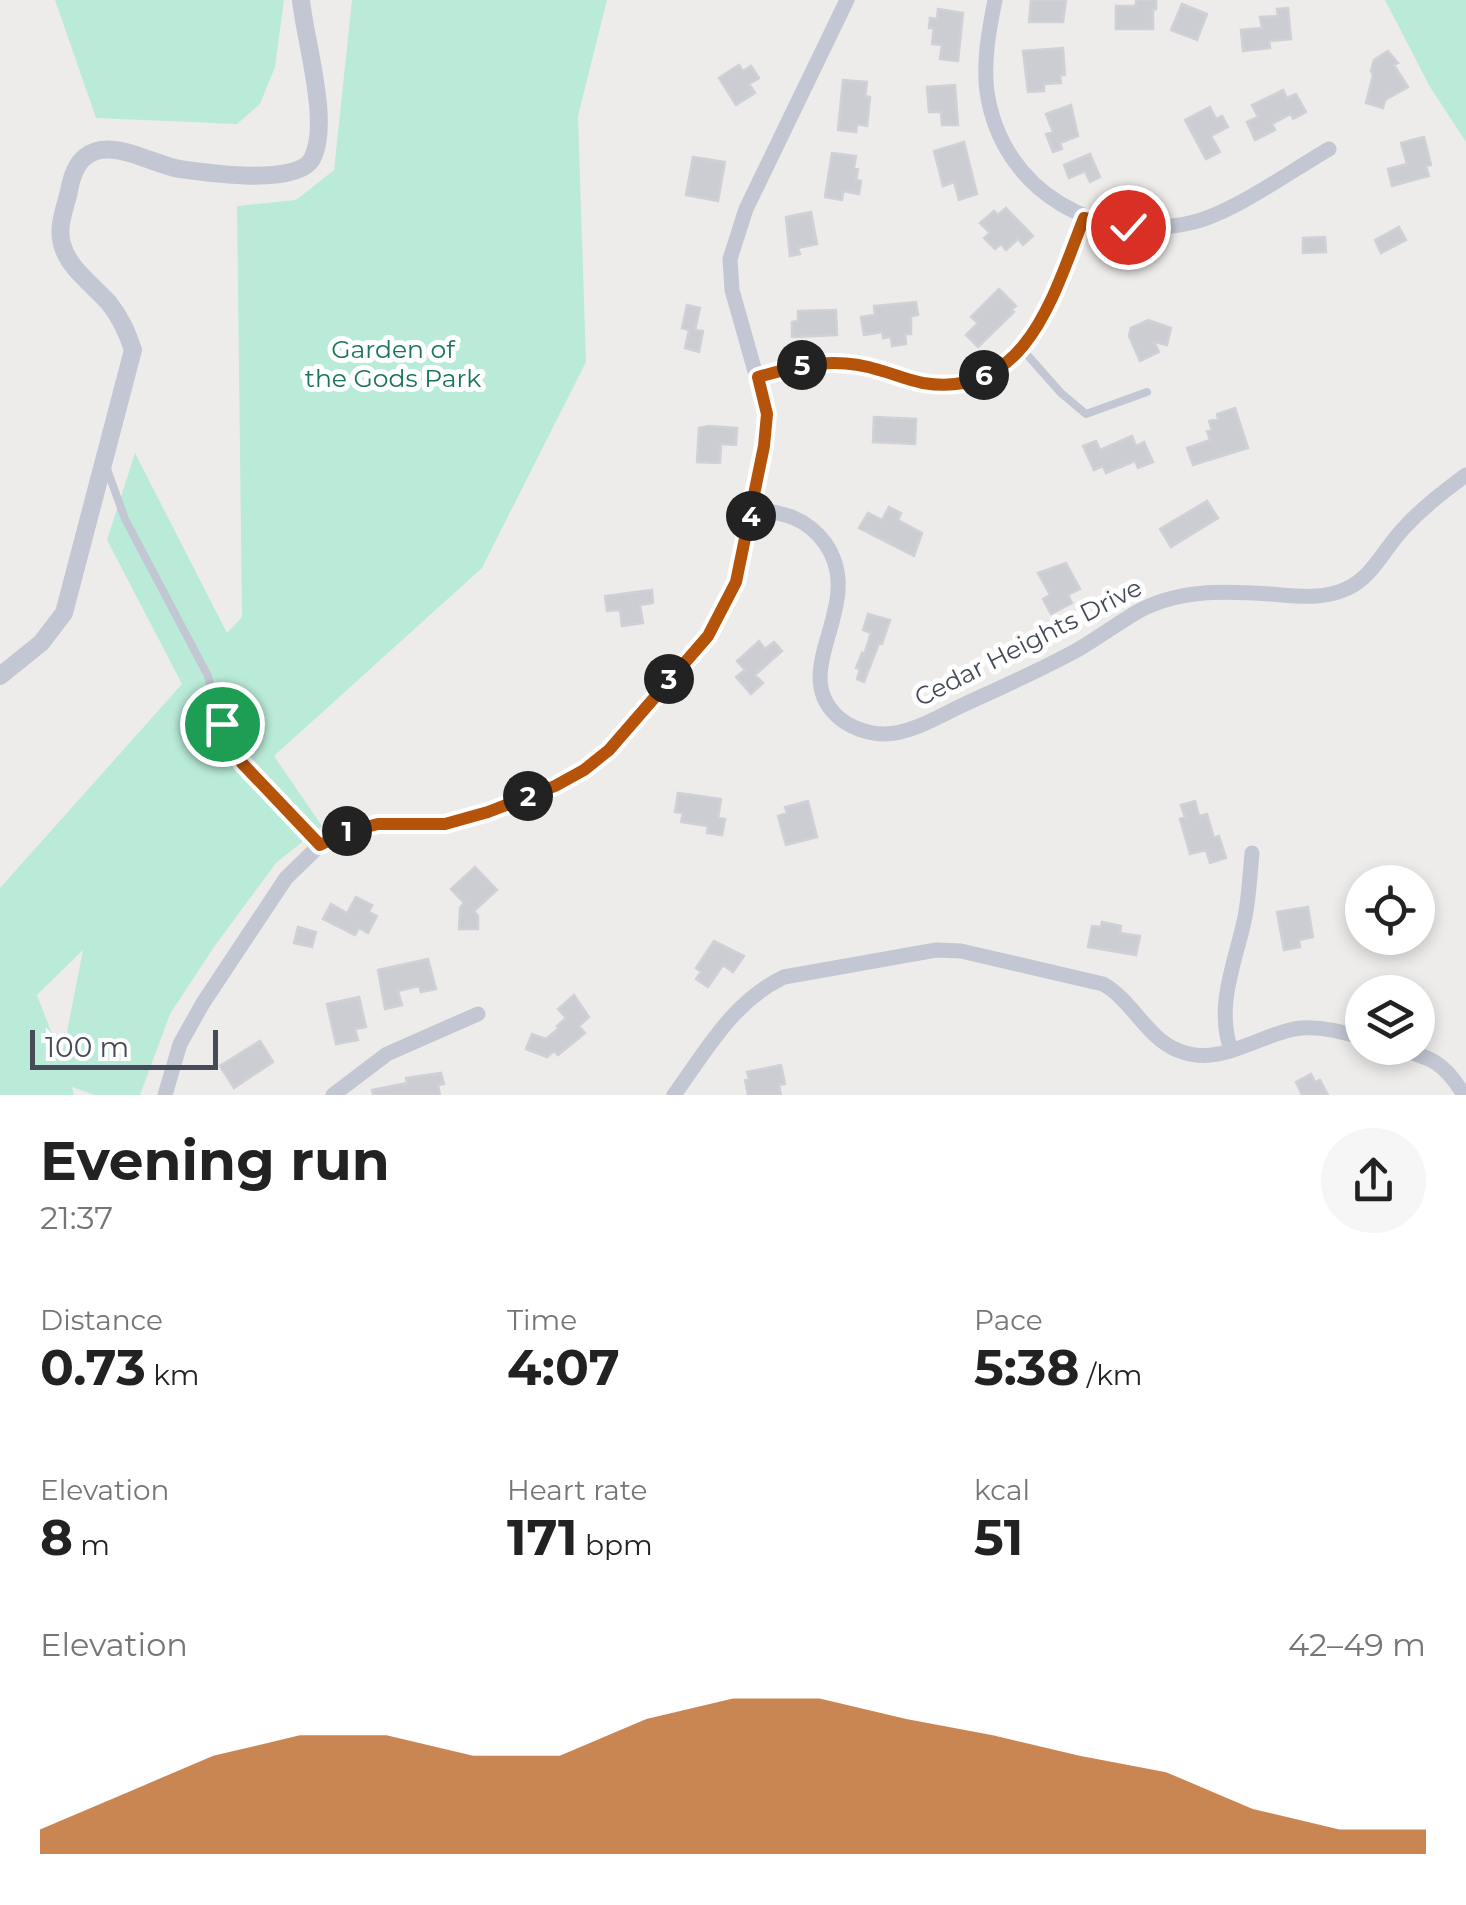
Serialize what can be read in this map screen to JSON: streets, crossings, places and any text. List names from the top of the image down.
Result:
{
  "streets": {
    "street": ["Cedar Heights Drive"]
  },
  "parks": ["Garden of the Gods Park"],
  "scale_bar": "100 m",
  "page": {
    "pins": [
      "5",
      "6",
      "4",
      "3",
      "2",
      "1"
    ],
    "scale": "100 m",
    "heading": ["Evening run", "21:37"],
    "stats": [
      ["Distance", "0.73 km"],
      ["Time", "4:07"],
      ["Pace", "5:38 /km"],
      ["Elevation", "8 m"],
      ["Heart rate", "171 bpm"],
      ["kcal", "51"]
    ],
    "chart": ["Elevation", "42–49 m"]
  }
}
